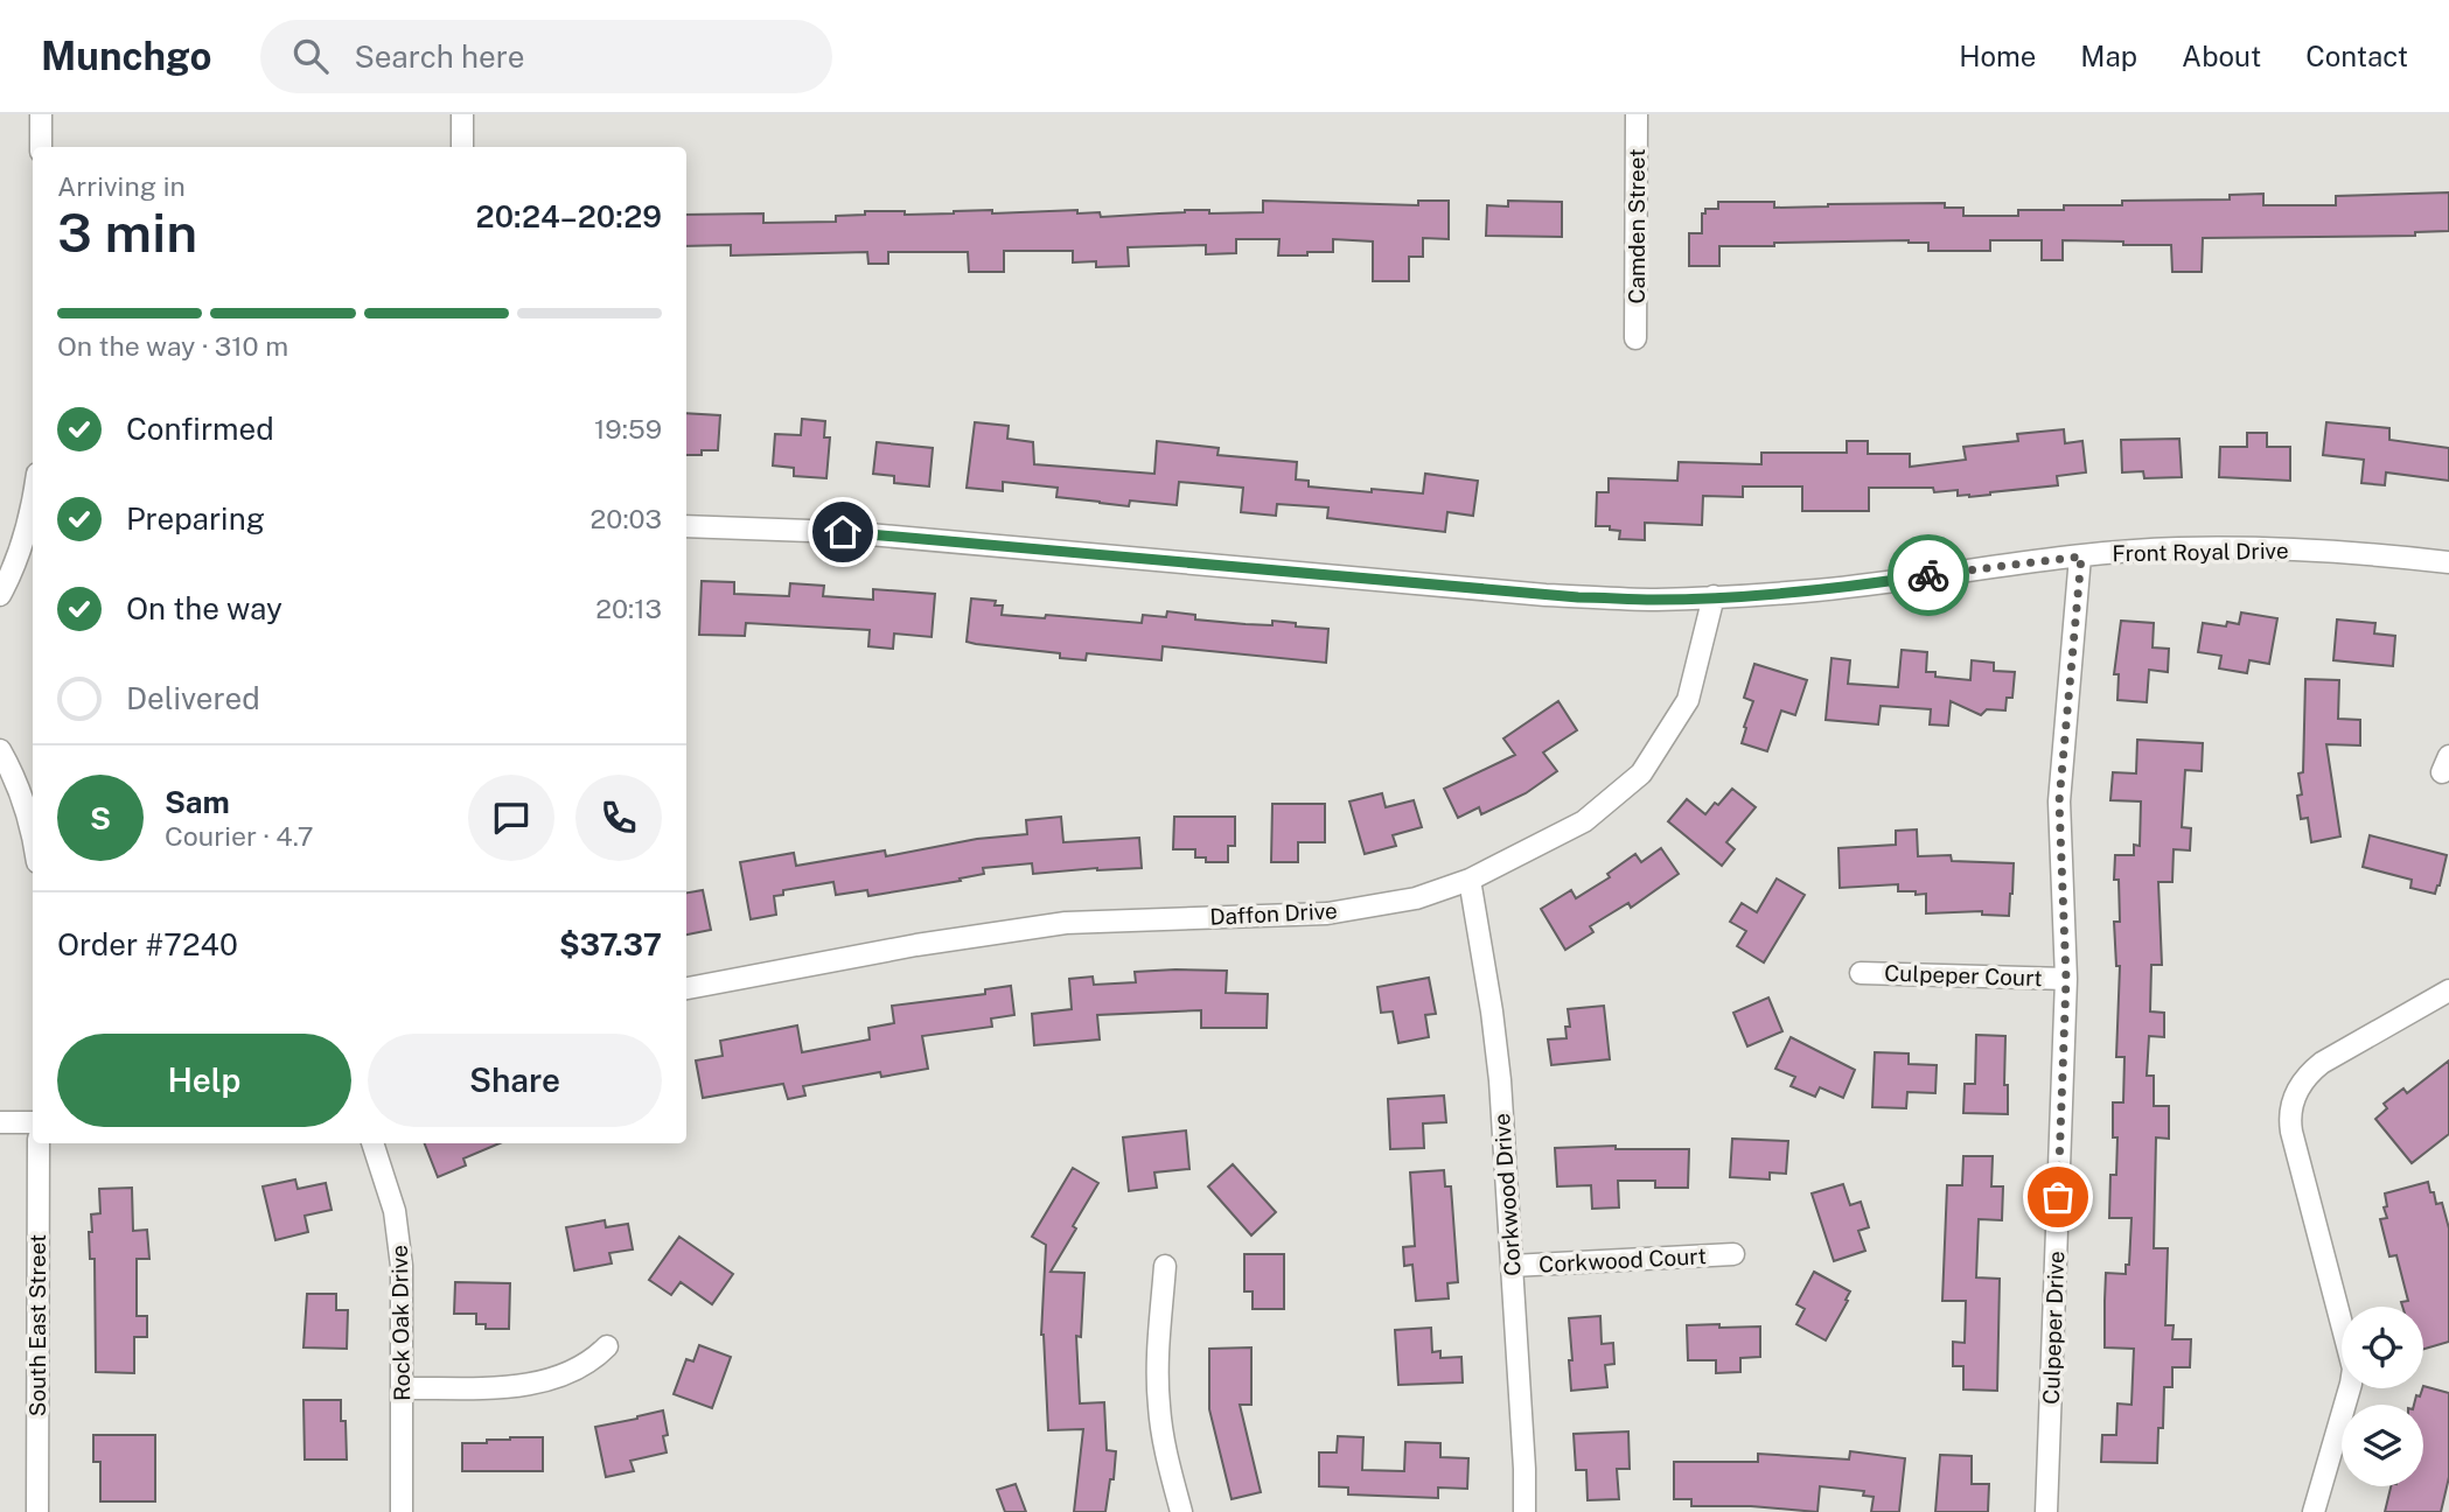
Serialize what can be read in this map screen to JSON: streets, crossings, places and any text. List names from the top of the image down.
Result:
{
  "streets": {
    "street": [
      "Camden Street",
      "Front Royal Drive",
      "Daffon Drive",
      "Culpeper Court",
      "Corkwood Drive",
      "Corkwood Court",
      "Rock Oak Drive",
      "South East Street",
      "Culpeper Drive"
    ]
  },
  "crossings": [
    ["Front Royal Drive", "Daffon Drive"],
    ["Front Royal Drive", "Culpeper Drive"],
    ["Daffon Drive", "Corkwood Drive"],
    ["Culpeper Court", "Culpeper Drive"],
    ["Corkwood Drive", "Corkwood Court"]
  ],
  "page": {
    "header": "Munchgo",
    "search": "Search here",
    "nav": [
      "Home",
      "Map",
      "About",
      "Contact"
    ],
    "heading": ["3 min", "Arriving in", "20:24–20:29"],
    "panel": [
      "Sam",
      "Courier · 4.7",
      "Order #7240",
      "$37.37"
    ],
    "bar": "On the way · 310 m",
    "list": [
      ["Confirmed", "19:59"],
      ["Preparing", "20:03"],
      ["On the way", "20:13"],
      "Delivered"
    ],
    "round": "S",
    "buttons": ["Help", "Share"]
  }
}
